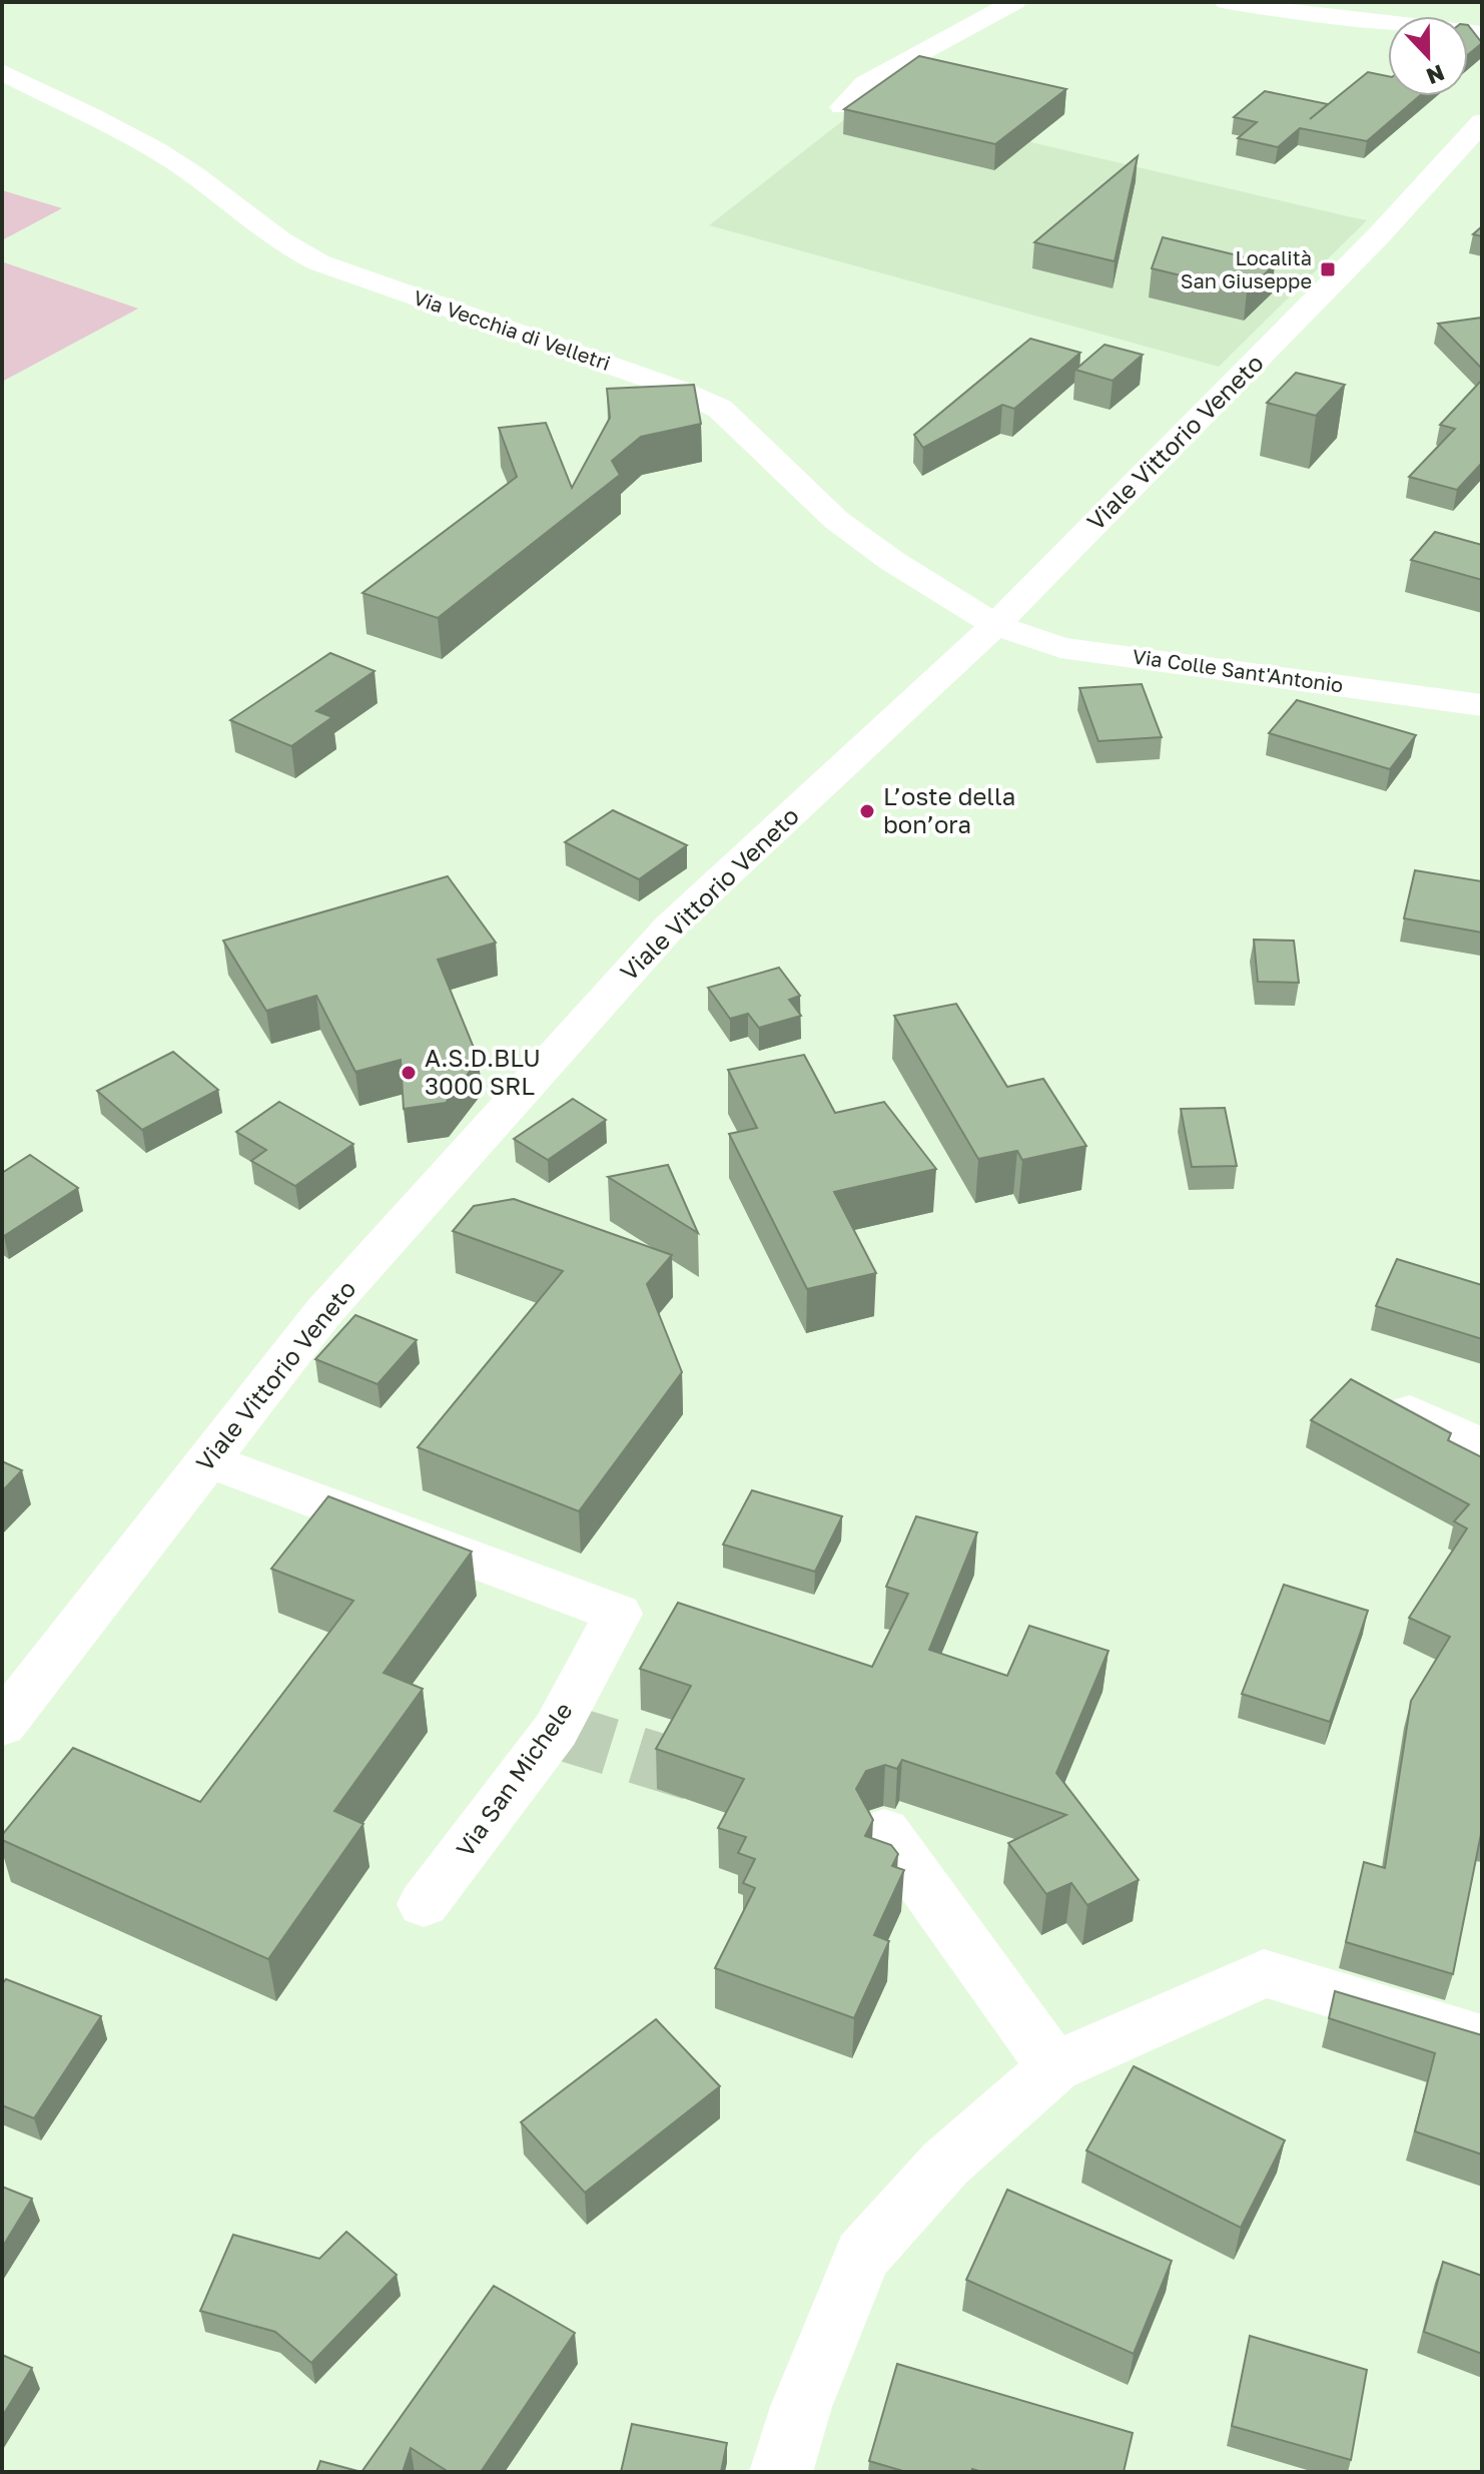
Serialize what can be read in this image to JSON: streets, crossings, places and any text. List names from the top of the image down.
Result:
{
  "streets": {
    "street": [
      "Via Vecchia di Velletri",
      "Viale Vittorio Veneto",
      "Via Colle Sant'Antonio",
      "Via San Michele"
    ]
  },
  "crossings": [
    ["Via Vecchia di Velletri", "Viale Vittorio Veneto"],
    ["Via Vecchia di Velletri", "Via Colle Sant'Antonio"],
    ["Viale Vittorio Veneto", "Via Colle Sant'Antonio"],
    ["Viale Vittorio Veneto", "Via San Michele"]
  ],
  "places": {
    "transit": ["Località San Giuseppe"],
    "other": ["L’oste della bon’ora", "A.S.D.BLU 3000 SRL"]
  },
  "north": "bottom"
}
